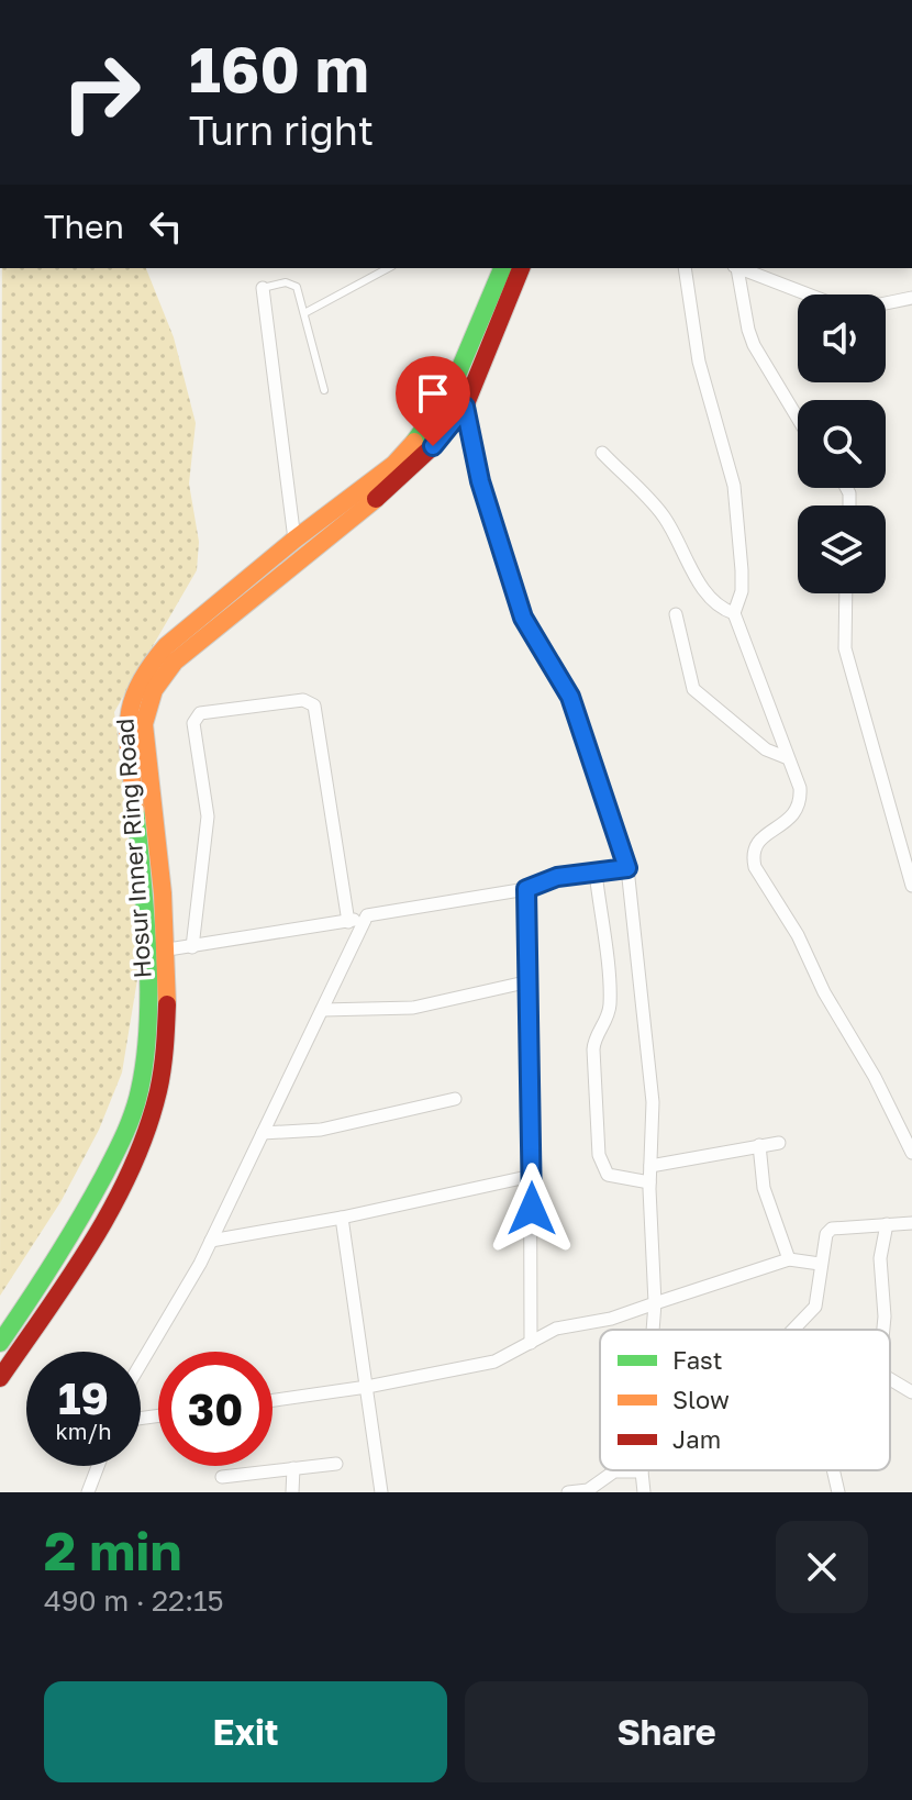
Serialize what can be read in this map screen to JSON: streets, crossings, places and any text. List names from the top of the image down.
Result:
{
  "streets": {
    "main road": ["Hosur Inner Ring Road"]
  },
  "legend": ["Fast", "Slow", "Jam"],
  "page": {
    "turn": ["160 m", "Turn right"],
    "then": "Then",
    "speed": "19 km/h",
    "limit": "30",
    "heading": ["2 min", "490 m · 22:15"],
    "buttons": ["Exit", "Share"]
  }
}
